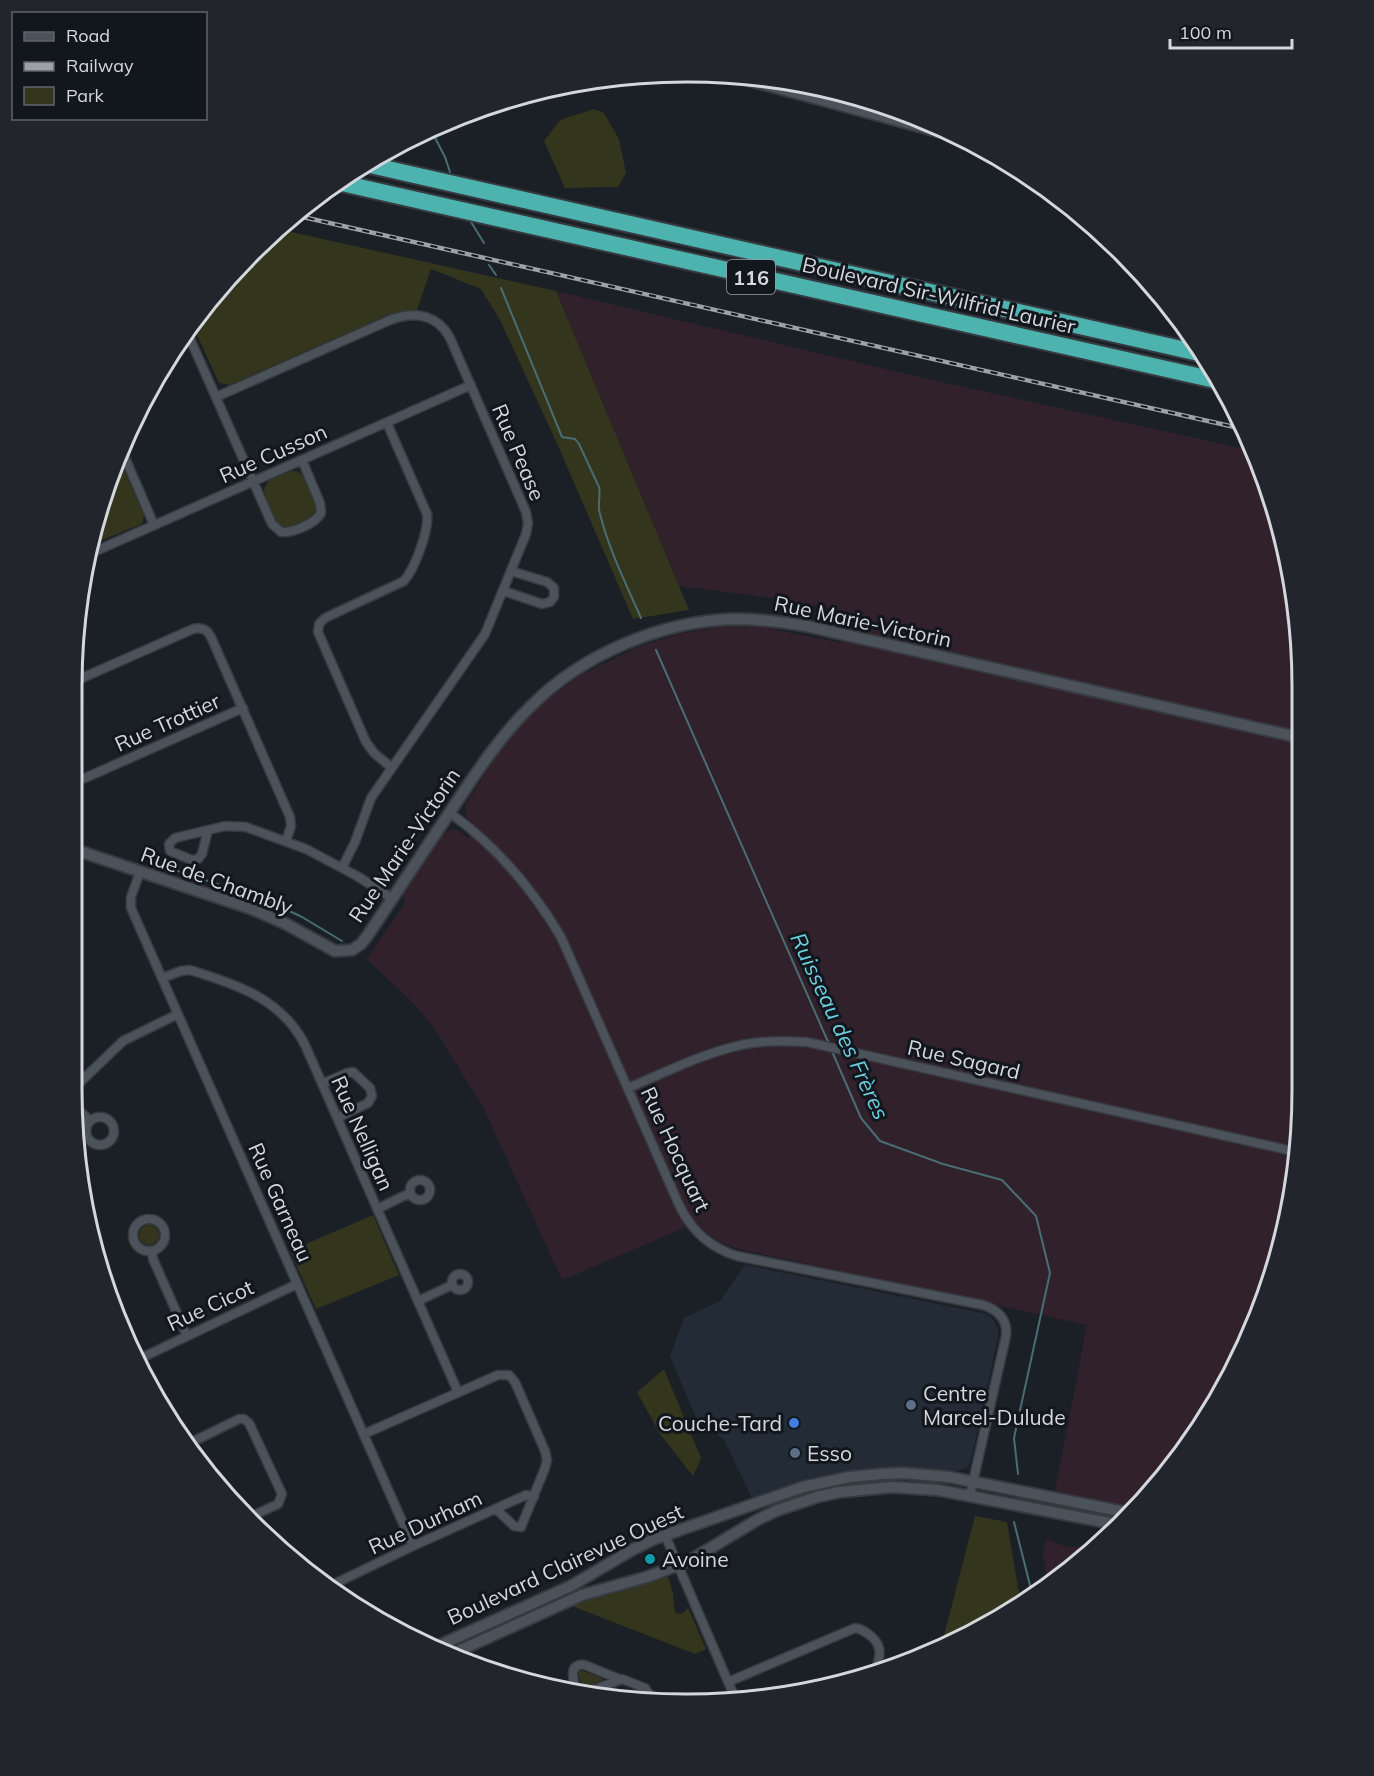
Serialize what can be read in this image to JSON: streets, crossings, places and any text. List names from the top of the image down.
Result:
{
  "streets": {
    "highway": ["116", "Boulevard Sir-Wilfrid-Laurier"],
    "street": [
      "Rue Pease",
      "Rue Cusson",
      "Rue Marie-Victorin",
      "Rue Trottier",
      "Rue de Chambly",
      "Rue Sagard",
      "Rue Nelligan",
      "Rue Hocquart",
      "Rue Garneau",
      "Rue Cicot",
      "Rue Durham",
      "Boulevard Clairevue Ouest"
    ]
  },
  "crossings": [
    ["Rue Pease", "Rue Cusson"],
    ["Rue Marie-Victorin", "Rue de Chambly"],
    ["Rue Marie-Victorin", "Rue Hocquart"],
    ["Rue de Chambly", "Rue Garneau"],
    ["Rue Sagard", "Rue Hocquart"],
    ["Rue Nelligan", "Rue Garneau"],
    ["Rue Hocquart", "Boulevard Clairevue Ouest"],
    ["Rue Garneau", "Rue Cicot"],
    ["Rue Garneau", "Rue Durham"]
  ],
  "water": ["Ruisseau des Frères"],
  "places": [
    "Centre Marcel-Dulude",
    "Couche-Tard",
    "Esso",
    "Avoine"
  ],
  "legend": ["Road", "Railway", "Park"],
  "scale_bar": "100 m"
}
